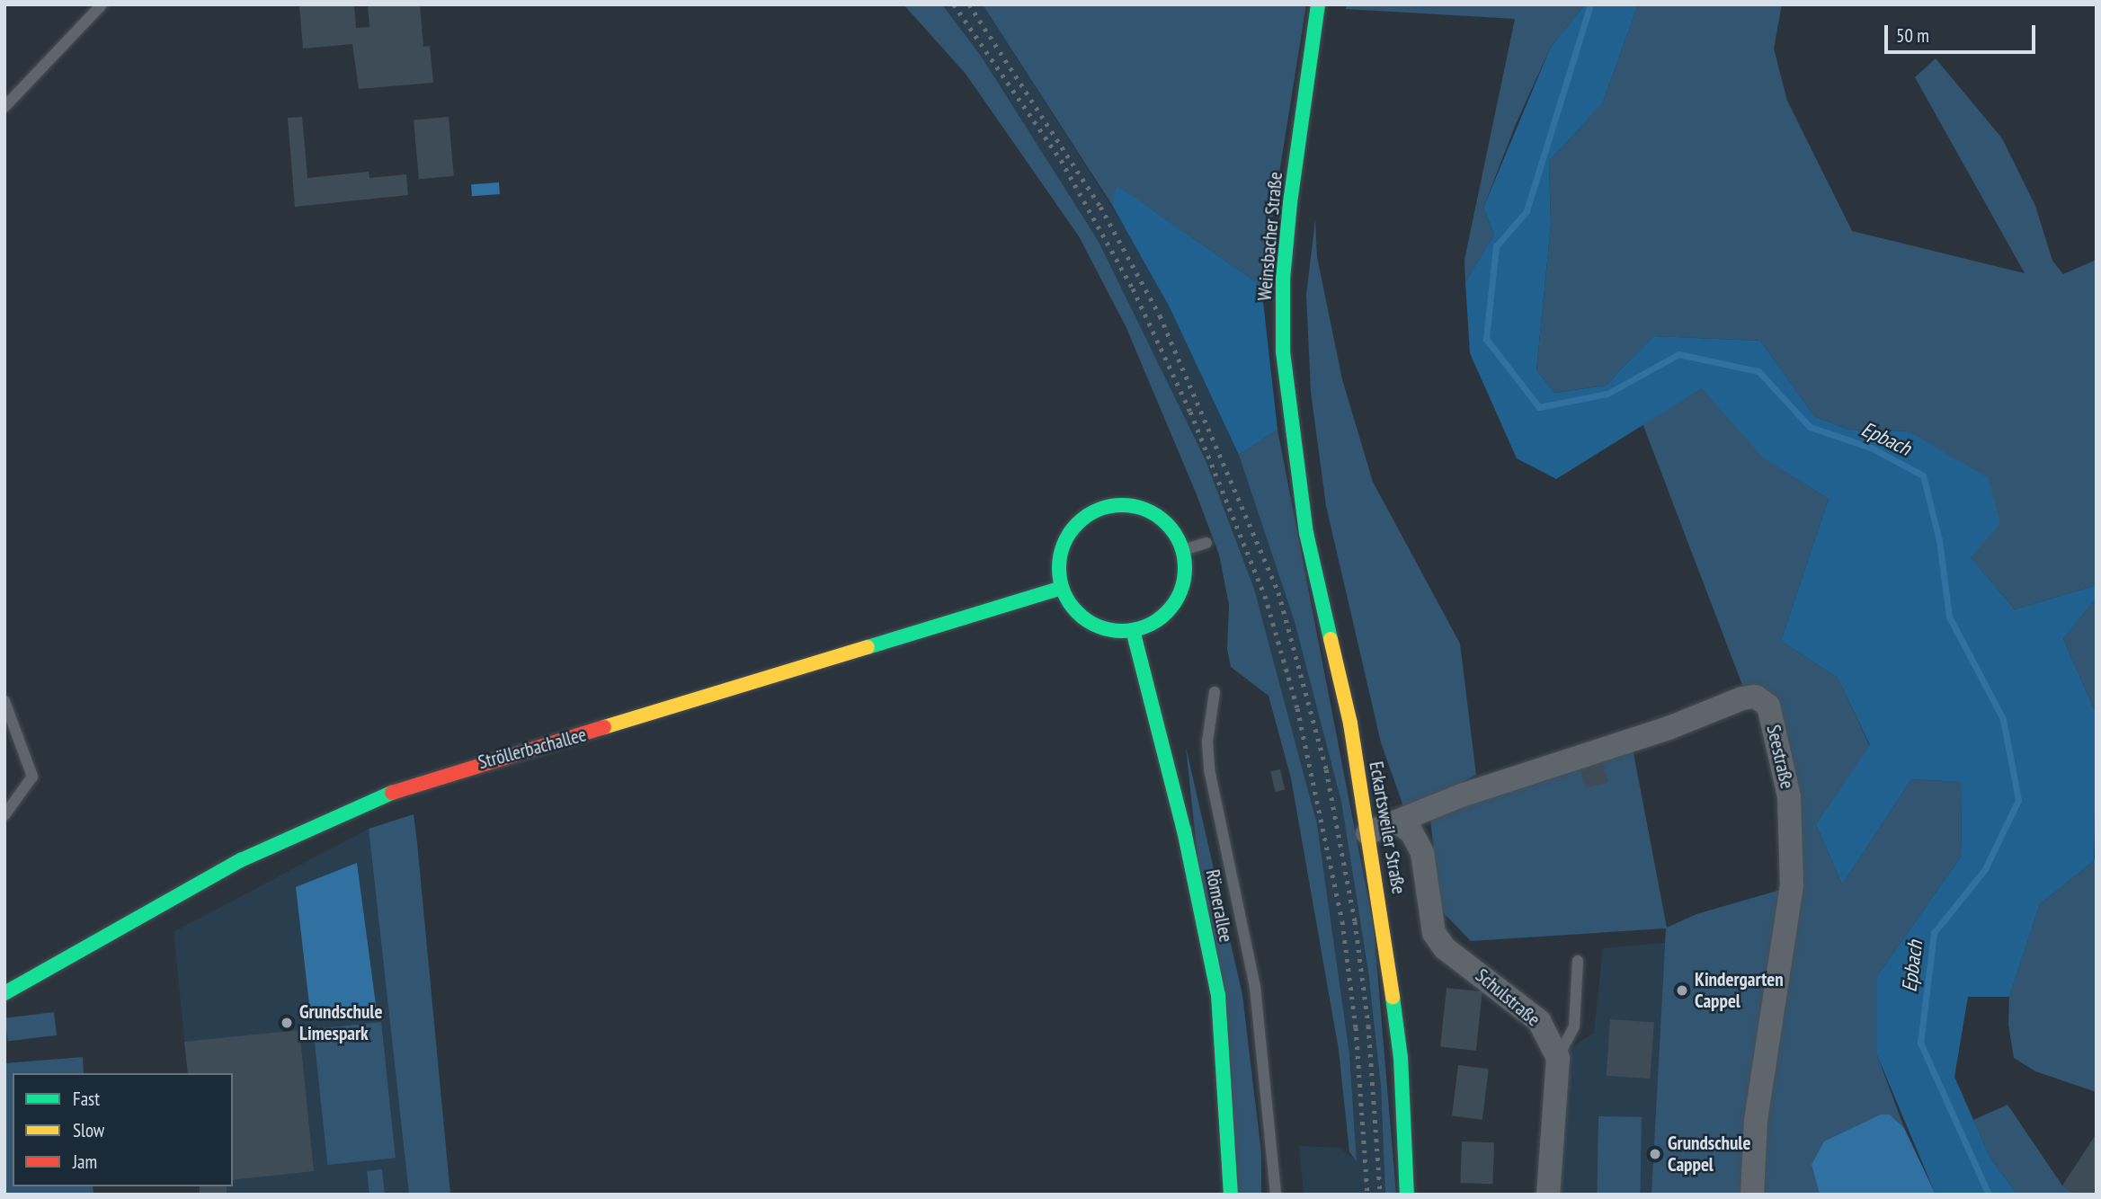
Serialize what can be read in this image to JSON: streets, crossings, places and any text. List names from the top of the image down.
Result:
{
  "streets": {
    "street": [
      "Weinsbacher Straße",
      "Ströllerbachallee",
      "Seestraße",
      "Eckartsweiler Straße",
      "Römerallee",
      "Schulstraße"
    ]
  },
  "crossings": [
    ["Weinsbacher Straße", "Eckartsweiler Straße"],
    ["Ströllerbachallee", "Römerallee"],
    ["Seestraße", "Eckartsweiler Straße"],
    ["Seestraße", "Schulstraße"]
  ],
  "water": ["Epbach"],
  "places": ["Kindergarten Cappel", "Grundschule Limespark", "Grundschule Cappel"],
  "legend": ["Fast", "Slow", "Jam"],
  "scale_bar": "50 m"
}
